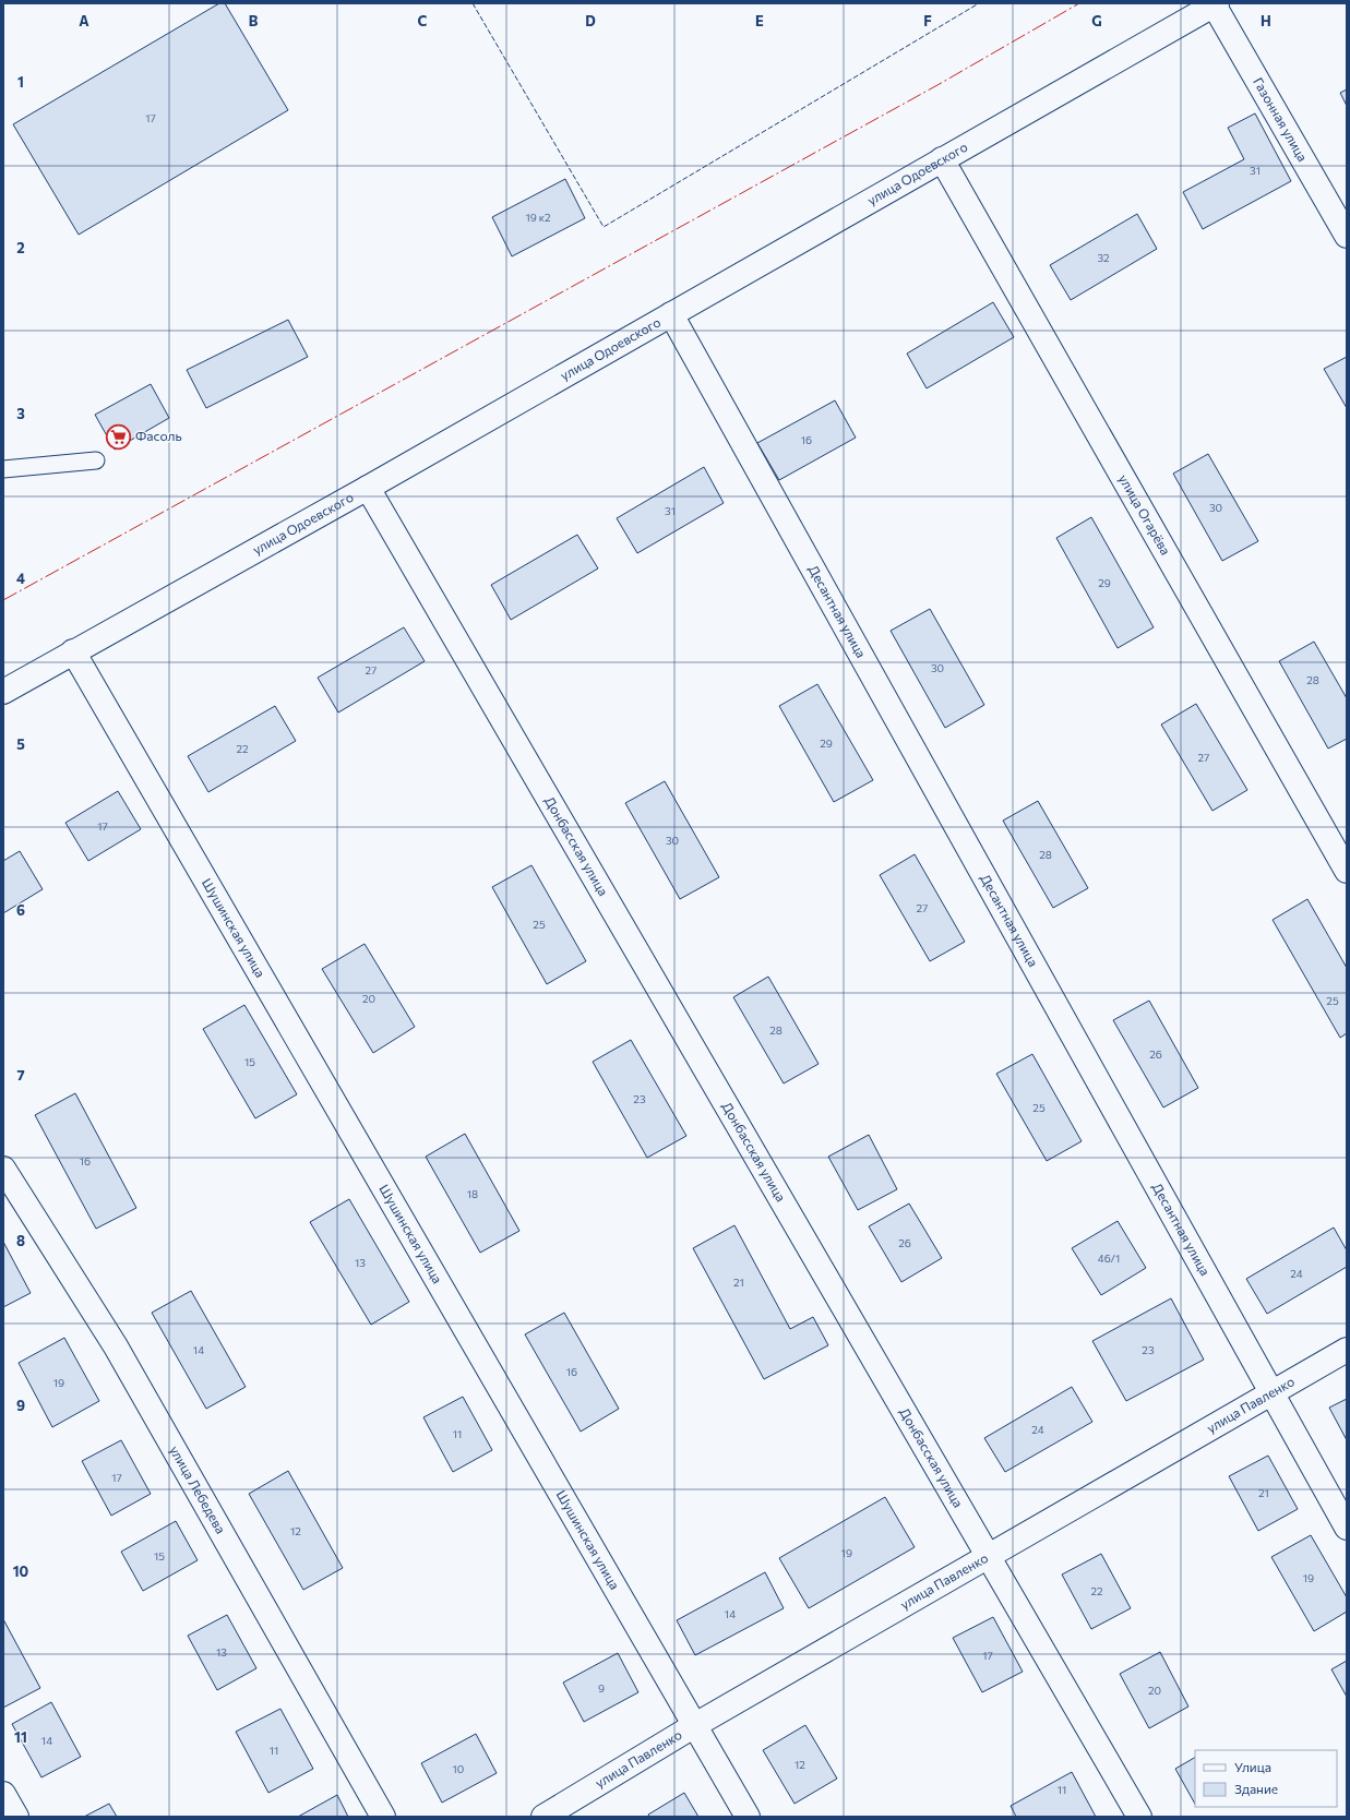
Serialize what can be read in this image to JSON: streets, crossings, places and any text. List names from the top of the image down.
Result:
{
  "streets": {
    "street": [
      "Газонная улица",
      "улица Одоевского",
      "улица Огарёва",
      "Десантная улица",
      "Донбасская улица",
      "Шушинская улица",
      "улица Павленко",
      "улица Лебедева"
    ]
  },
  "crossings": [
    ["Газонная улица", "улица Одоевского"],
    ["улица Одоевского", "улица Огарёва"],
    ["улица Одоевского", "Десантная улица"],
    ["улица Одоевского", "Донбасская улица"],
    ["улица Одоевского", "Шушинская улица"],
    ["Десантная улица", "улица Павленко"],
    ["Донбасская улица", "улица Павленко"],
    ["Шушинская улица", "улица Павленко"]
  ],
  "places": {
    "supermarket": ["Фасоль"]
  },
  "house_numbers": [
    "17",
    "31",
    "19 к2",
    "32",
    "16",
    "30",
    "31",
    "29",
    "30",
    "27",
    "28",
    "29",
    "22",
    "27",
    "17",
    "30",
    "28",
    "27",
    "25",
    "20",
    "25",
    "28",
    "26",
    "15",
    "23",
    "25",
    "16",
    "18",
    "26",
    "46/1",
    "13",
    "24",
    "21",
    "14",
    "23",
    "16",
    "19",
    "24",
    "11",
    "17",
    "21",
    "12",
    "19",
    "15",
    "19",
    "22",
    "14",
    "13",
    "17",
    "9",
    "20",
    "14",
    "11",
    "12",
    "10",
    "11"
  ],
  "legend": ["Улица", "Здание"],
  "grid": {
    "columns": [
      "A",
      "B",
      "C",
      "D",
      "E",
      "F",
      "G",
      "H"
    ],
    "rows": [
      "1",
      "2",
      "3",
      "4",
      "5",
      "6",
      "7",
      "8",
      "9",
      "10",
      "11"
    ]
  }
}
